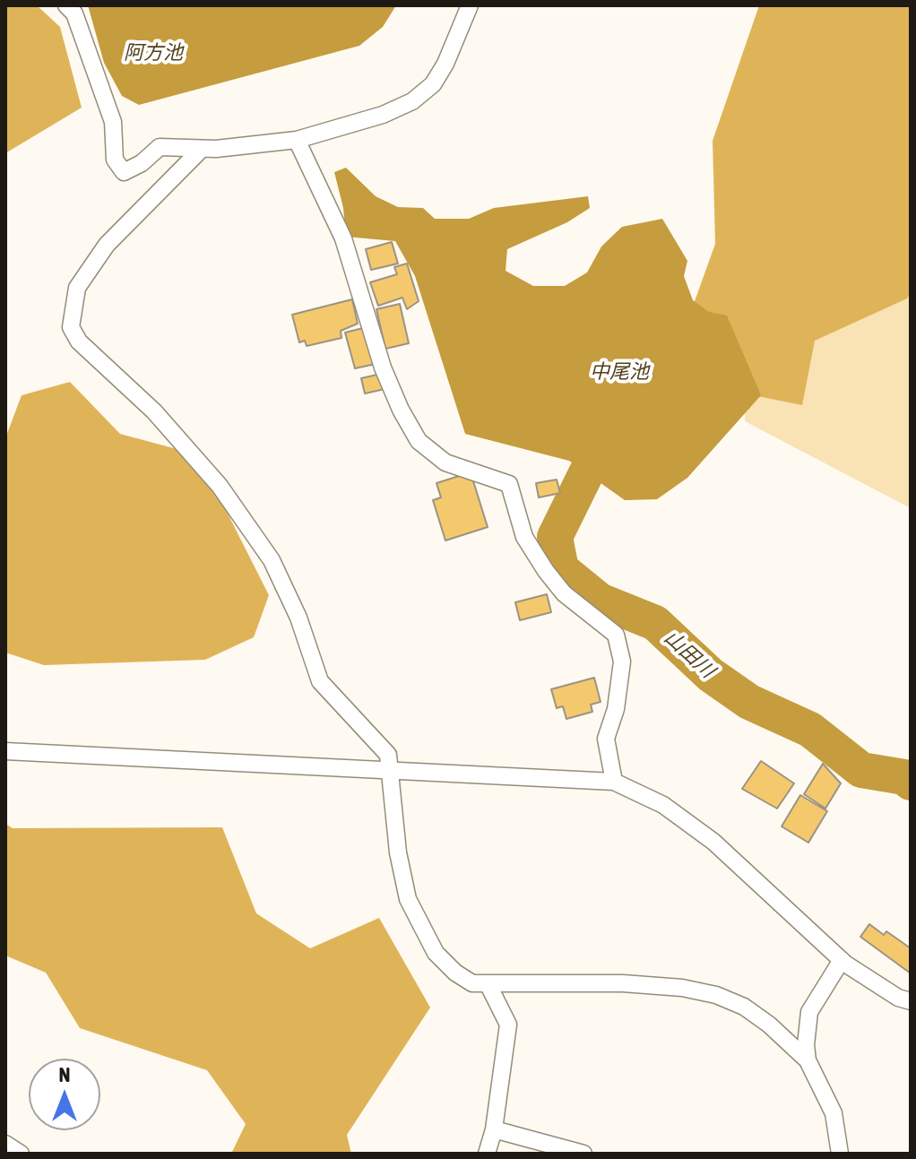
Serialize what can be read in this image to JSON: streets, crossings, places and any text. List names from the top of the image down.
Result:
{
  "water": ["阿方池", "中尾池", "山田川"],
  "north": "top"
}
